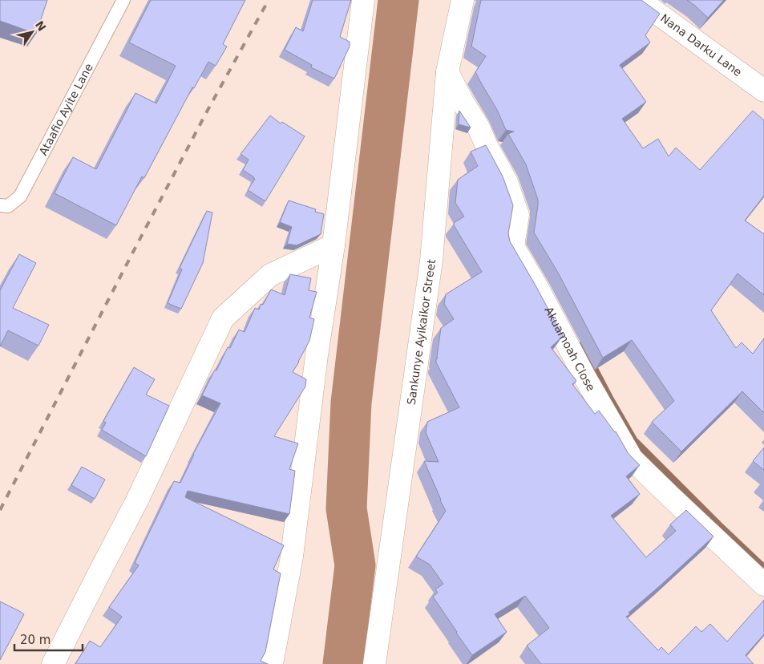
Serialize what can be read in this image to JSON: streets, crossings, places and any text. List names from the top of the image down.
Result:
{
  "streets": {
    "street": ["Nana Darku Lane", "Sankunye Ayikaikor Street", "Akuamoah Close"],
    "lane": ["Ataafio Ayite Lane"]
  },
  "crossings": [
    ["Sankunye Ayikaikor Street", "Akuamoah Close"]
  ],
  "scale_bar": "20 m",
  "north": "top right"
}
